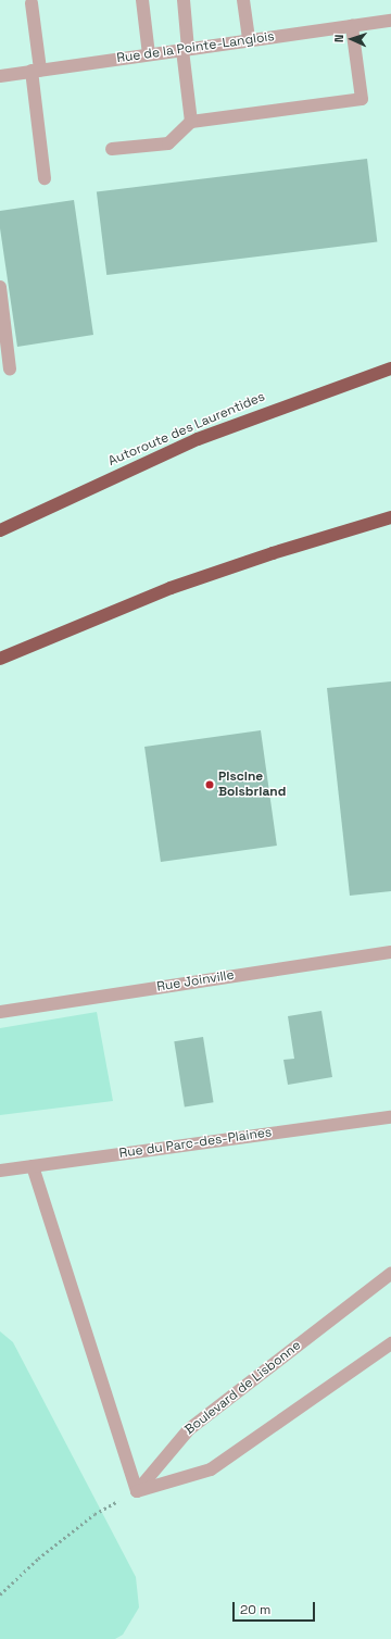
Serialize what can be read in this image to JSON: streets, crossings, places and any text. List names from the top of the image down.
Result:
{
  "streets": {
    "highway": ["Autoroute des Laurentides"],
    "street": [
      "Rue de la Pointe-Langlois",
      "Rue Joinville",
      "Rue du Parc-des-Plaines",
      "Boulevard de Lisbonne"
    ]
  },
  "places": ["Piscine Boisbriand"],
  "scale_bar": "20 m",
  "north": "left"
}
